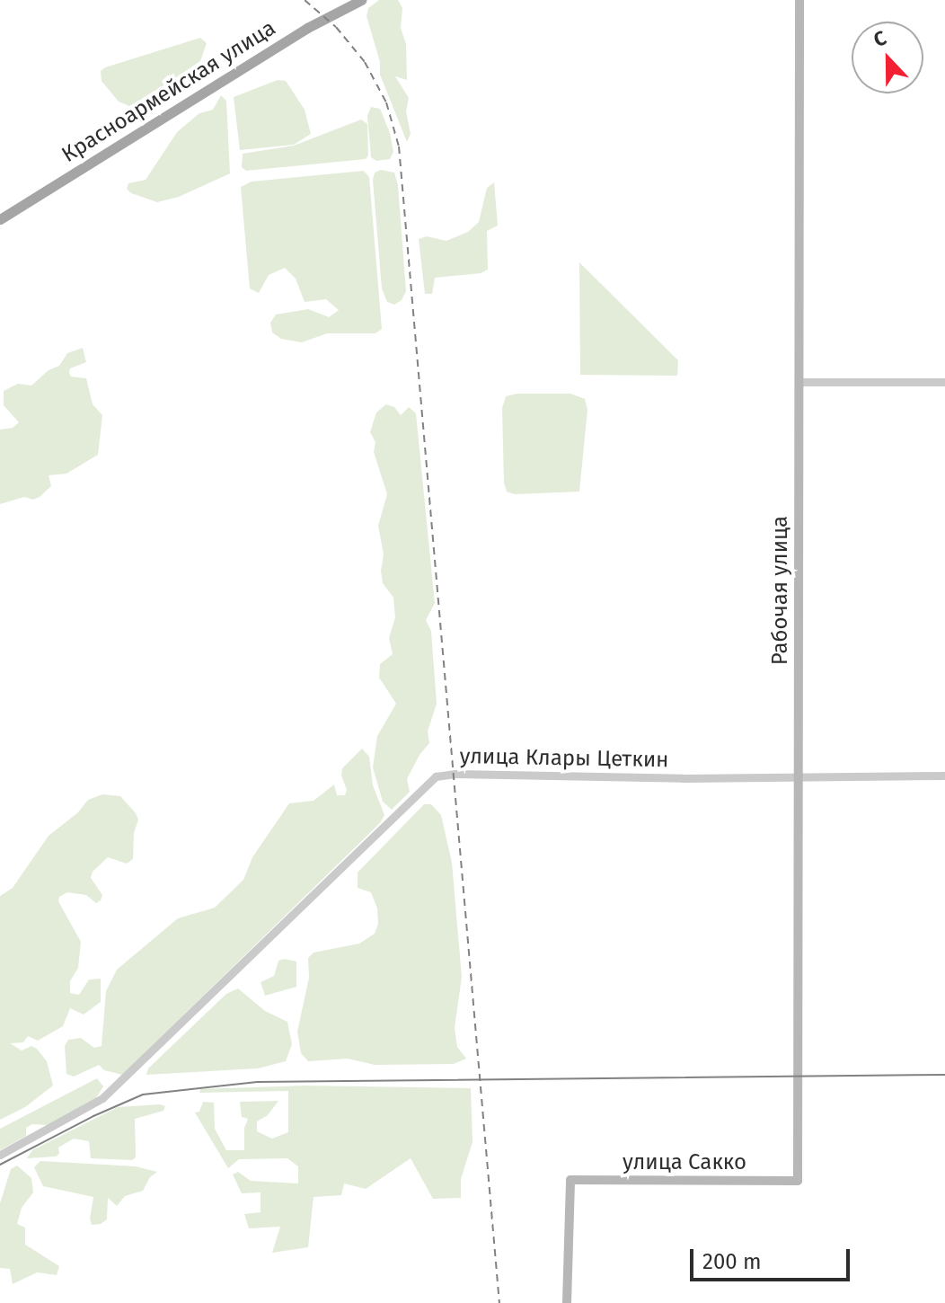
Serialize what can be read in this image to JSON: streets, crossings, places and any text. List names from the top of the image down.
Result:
{
  "streets": {
    "main road": ["Красноармейская улица", "Рабочая улица", "улица Сакко"],
    "street": ["улица Клары Цеткин"]
  },
  "crossings": [
    ["Рабочая улица", "улица Клары Цеткин"],
    ["Рабочая улица", "улица Сакко"]
  ],
  "scale_bar": "200 m",
  "north": "top"
}
